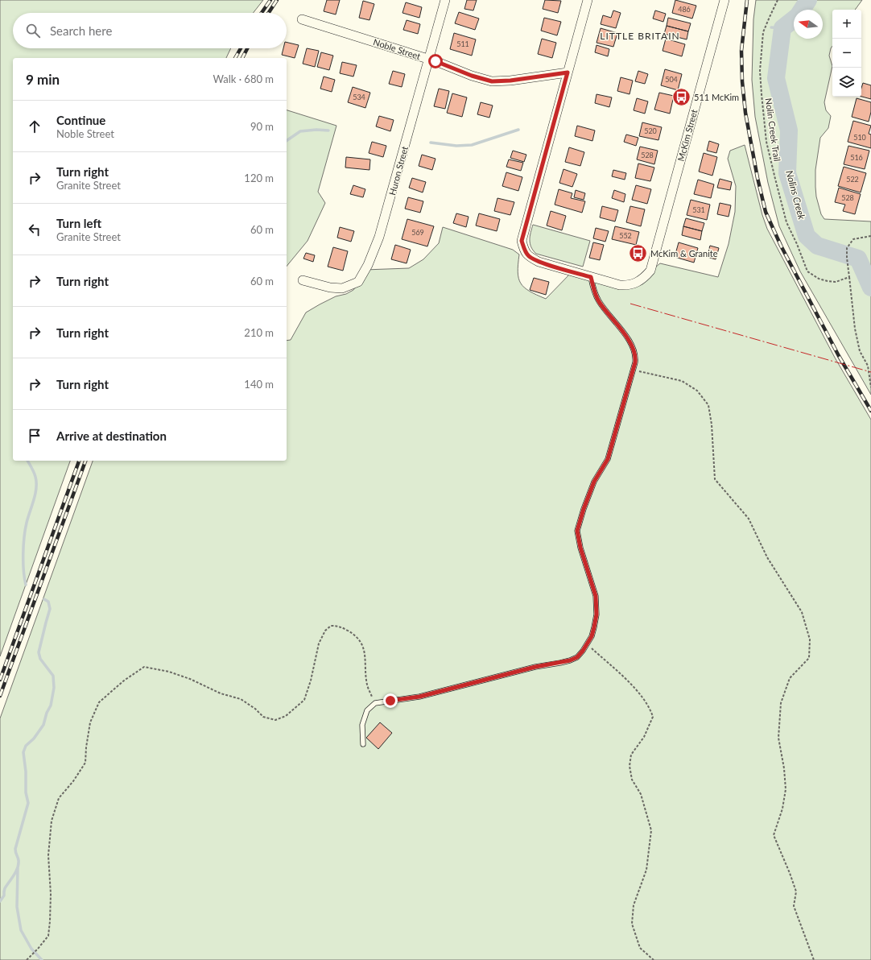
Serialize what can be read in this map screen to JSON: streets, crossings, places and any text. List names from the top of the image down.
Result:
{
  "streets": {
    "street": ["Noble Street", "McKim Street", "Huron Street"],
    "path": ["Nolin Creek Trail"]
  },
  "crossings": [
    ["Noble Street", "Huron Street"]
  ],
  "districts": ["LITTLE BRITAIN"],
  "water": ["Nolins Creek"],
  "places": {
    "bus stop": ["511 McKim", "McKim & Granite"]
  },
  "house_numbers": [
    "486",
    "511",
    "504",
    "534",
    "520",
    "510",
    "528",
    "516",
    "522",
    "528",
    "531",
    "569",
    "552"
  ],
  "north": "left",
  "page": {
    "map_buttons": ["+", "−"],
    "search": "Search here",
    "heading": ["9 min", "Walk · 680 m"],
    "list": [
      ["Continue", "Noble Street", "90 m"],
      ["Turn right", "Granite Street", "120 m"],
      ["Turn left", "Granite Street", "60 m"],
      ["Turn right", "60 m"],
      ["Turn right", "210 m"],
      ["Turn right", "140 m"],
      "Arrive at destination"
    ]
  }
}
